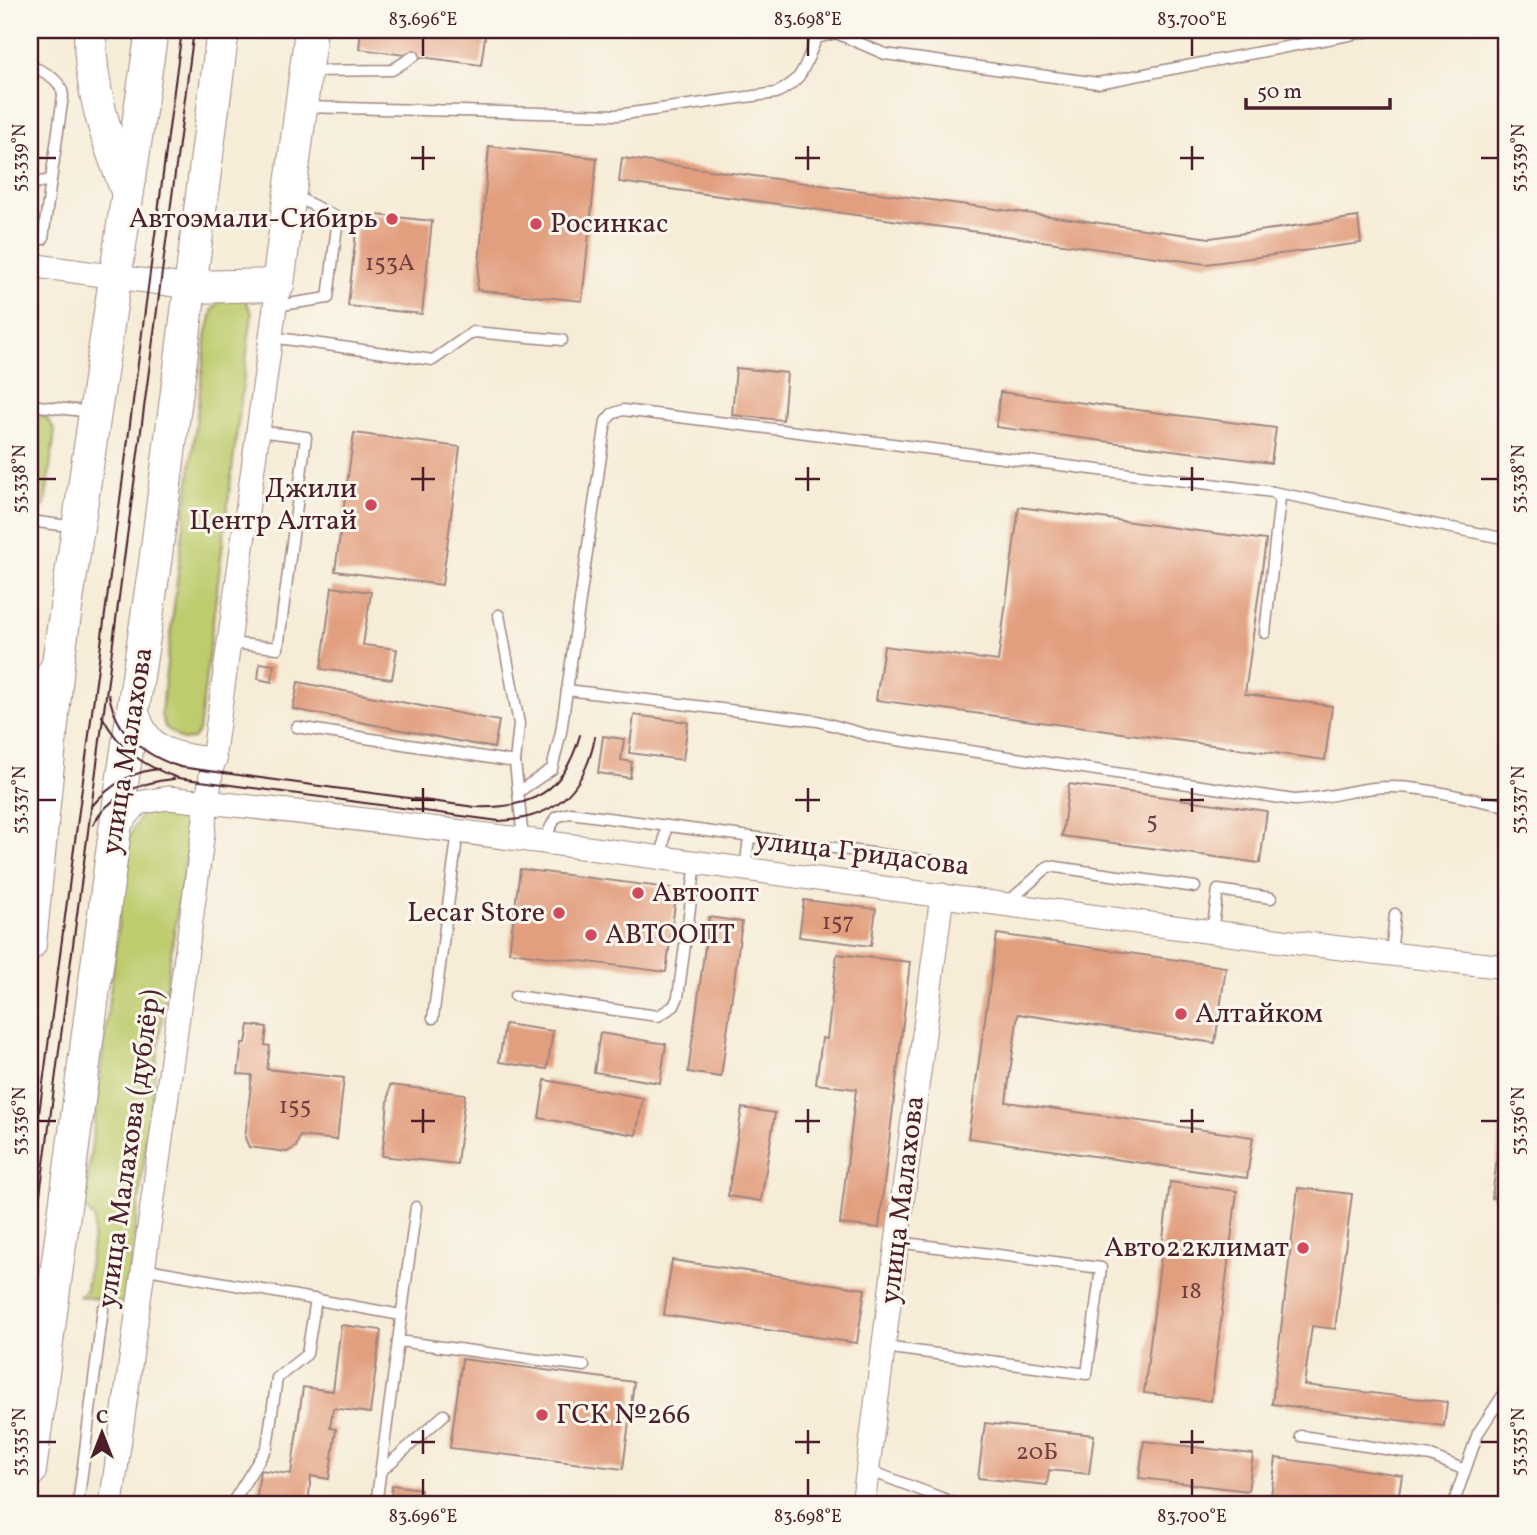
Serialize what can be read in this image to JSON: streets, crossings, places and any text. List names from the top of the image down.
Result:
{
  "streets": {
    "main road": ["улица Малахова"],
    "street": ["улица Гридасова", "улица Малахова (дублёр)"]
  },
  "crossings": [
    ["улица Малахова", "улица Гридасова"],
    ["улица Гридасова", "улица Малахова (дублёр)"]
  ],
  "places": [
    "Автоэмали-Сибирь",
    "Росинкас",
    "Джили Центр Алтай",
    "Автоопт",
    "Lecar Store",
    "АВТООПТ",
    "Алтайком",
    "Авто22климат",
    "ГСК №266"
  ],
  "house_numbers": [
    "153А",
    "5",
    "157",
    "155",
    "18",
    "20Б"
  ],
  "scale_bar": "50 m",
  "north": "top",
  "coordinates": [
    "83.696°E",
    "83.698°E",
    "83.700°E",
    "53.339°N",
    "53.338°N",
    "53.337°N",
    "53.336°N",
    "53.335°N"
  ]
}
